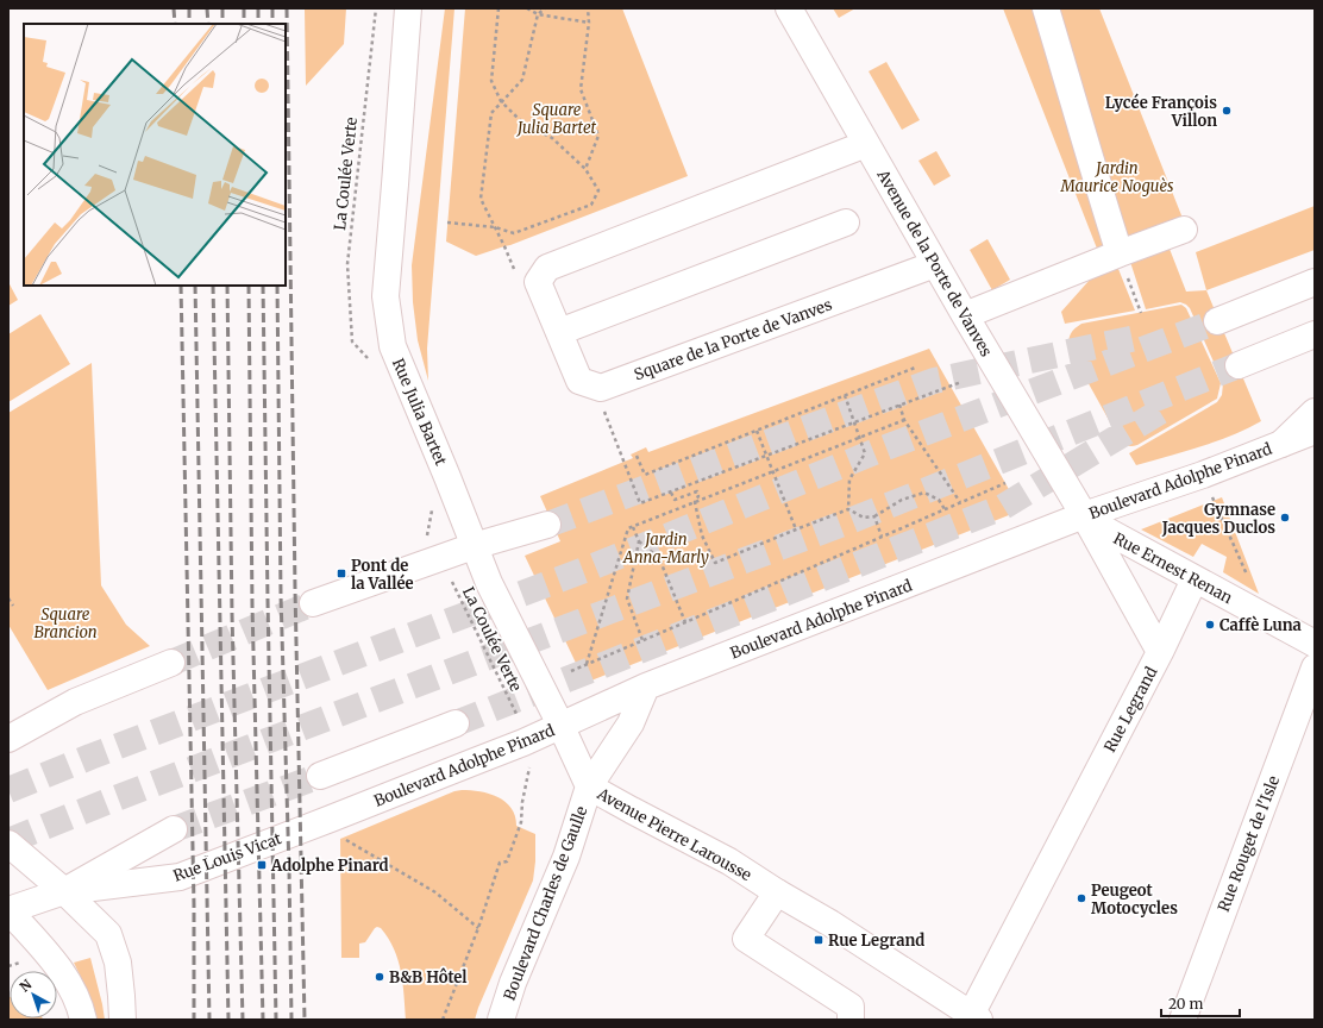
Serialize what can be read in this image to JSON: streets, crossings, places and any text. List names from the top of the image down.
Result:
{
  "streets": {
    "main road": [
      "Avenue de la Porte de Vanves",
      "Square de la Porte de Vanves",
      "Rue Julia Bartet",
      "Boulevard Adolphe Pinard",
      "Rue Ernest Renan",
      "Rue Legrand",
      "Avenue Pierre Larousse",
      "Rue Rouget de l'Isle",
      "Rue Louis Vicat",
      "Boulevard Charles de Gaulle"
    ],
    "path": ["La Coulée Verte"]
  },
  "crossings": [
    ["Avenue de la Porte de Vanves", "Square de la Porte de Vanves"],
    ["Avenue de la Porte de Vanves", "Boulevard Adolphe Pinard"],
    ["Avenue de la Porte de Vanves", "Rue Ernest Renan"],
    ["Avenue de la Porte de Vanves", "Rue Legrand"],
    ["Rue Julia Bartet", "Boulevard Adolphe Pinard"],
    ["Rue Julia Bartet", "Avenue Pierre Larousse"],
    ["Rue Julia Bartet", "Boulevard Charles de Gaulle"],
    ["Boulevard Adolphe Pinard", "Rue Ernest Renan"],
    ["Boulevard Adolphe Pinard", "Rue Louis Vicat"],
    ["Boulevard Adolphe Pinard", "Boulevard Charles de Gaulle"],
    ["Rue Ernest Renan", "Rue Legrand"],
    ["Rue Legrand", "Avenue Pierre Larousse"],
    ["Avenue Pierre Larousse", "Boulevard Charles de Gaulle"]
  ],
  "parks": [
    "Square Julia Bartet",
    "Jardin Maurice Noguès",
    "Jardin Anna-Marly",
    "Square Brancion"
  ],
  "places": {
    "other": [
      "Lycée François Villon",
      "Gymnase Jacques Duclos",
      "Caffè Luna",
      "Peugeot Motocycles",
      "B&B Hôtel"
    ],
    "transit": ["Pont de la Vallée", "Adolphe Pinard", "Rue Legrand"]
  },
  "scale_bar": "20 m",
  "north": "top left"
}
